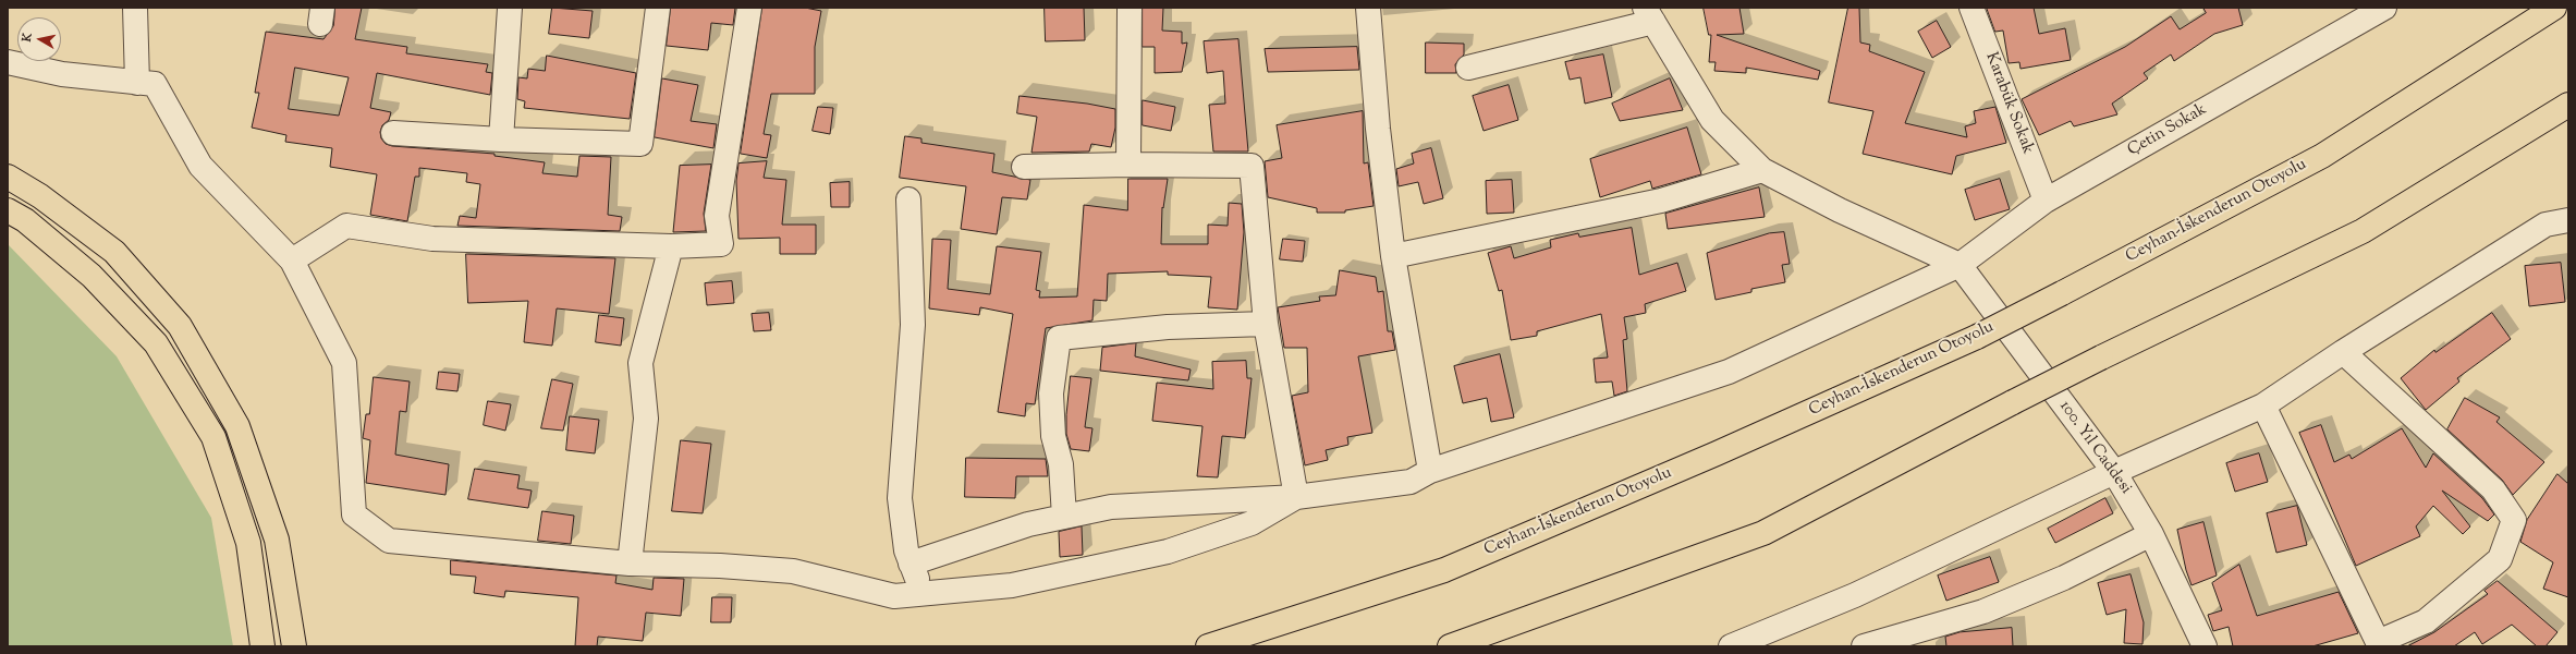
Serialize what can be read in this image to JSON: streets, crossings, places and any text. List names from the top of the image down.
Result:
{
  "streets": {
    "highway": ["Ceyhan-İskenderun Otoyolu"],
    "street": ["Karabük Sokak", "Çetin Sokak", "100. Yıl Caddesi"]
  },
  "crossings": [
    ["Karabük Sokak", "Çetin Sokak"],
    ["Çetin Sokak", "100. Yıl Caddesi"]
  ],
  "north": "left"
}
